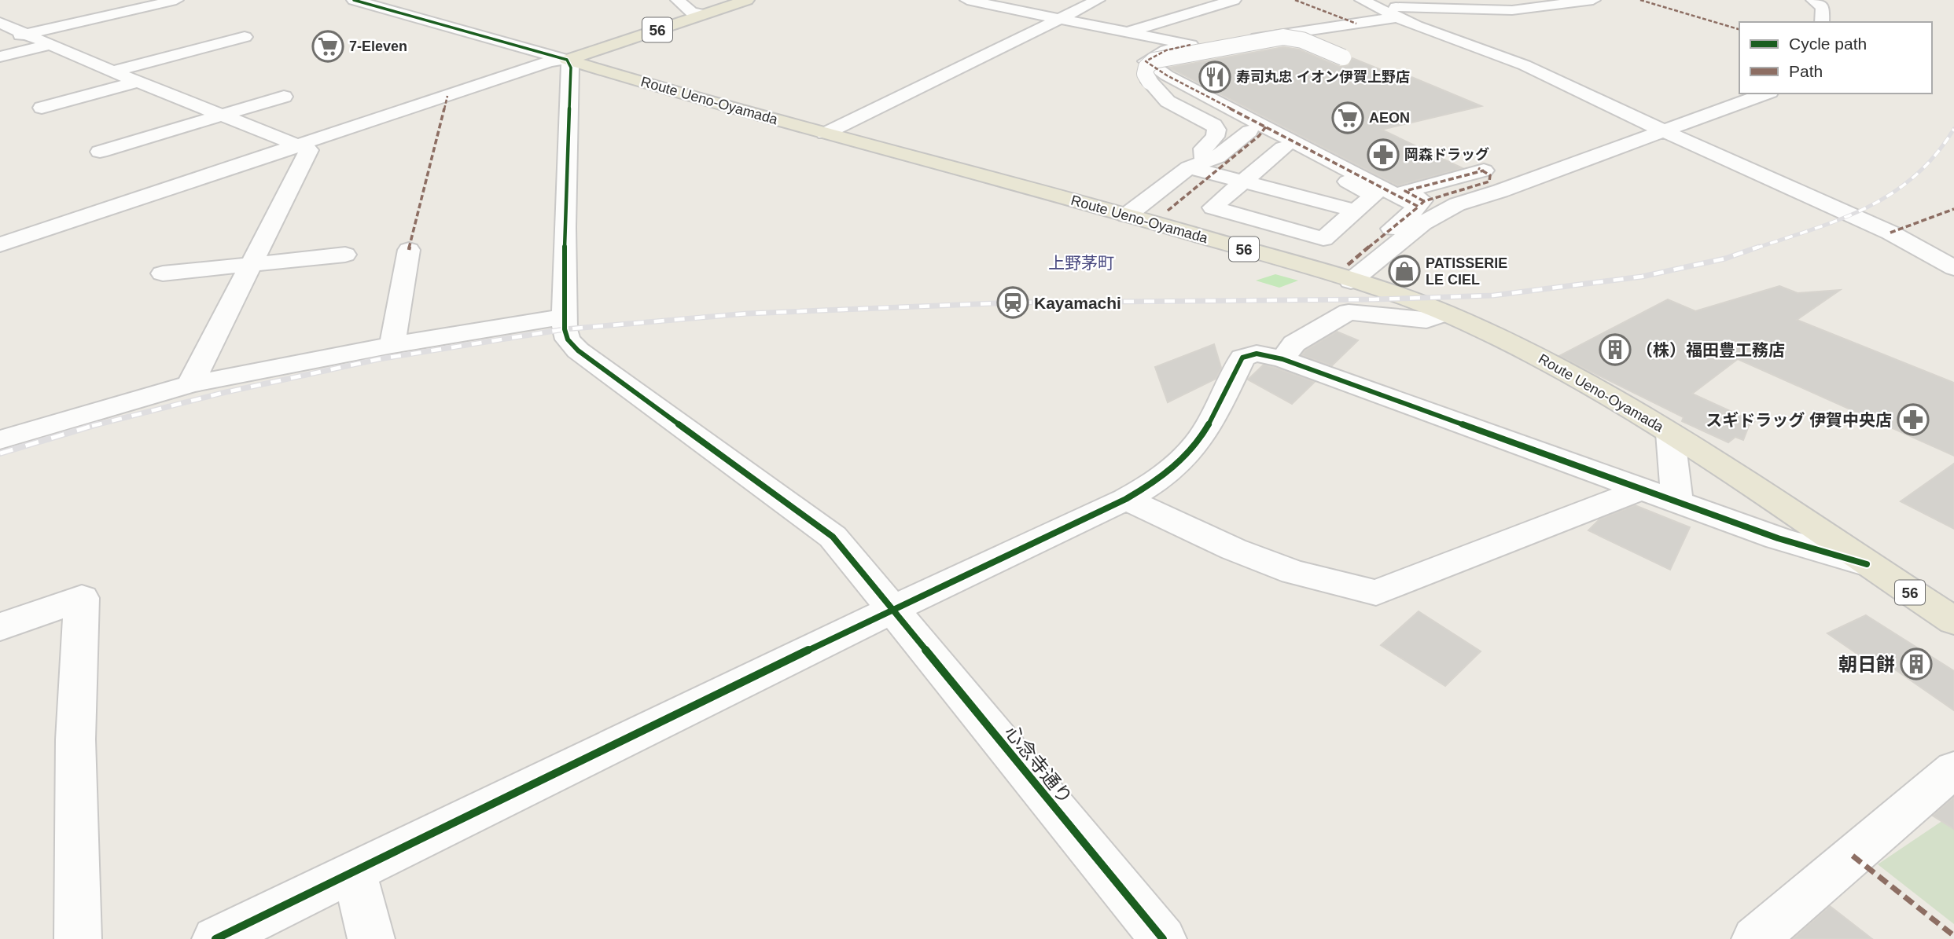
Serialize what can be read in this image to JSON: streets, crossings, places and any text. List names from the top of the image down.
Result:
{
  "streets": {
    "main road": ["56", "Route Ueno-Oyamada"],
    "street": ["心念寺通り"]
  },
  "crossings": [
    ["56", "Route Ueno-Oyamada"],
    ["56", "心念寺通り"],
    ["Route Ueno-Oyamada", "心念寺通り"]
  ],
  "districts": ["上野茅町"],
  "places": {
    "supermarket": ["7-Eleven", "AEON"],
    "restaurant": ["寿司丸忠 イオン伊賀上野店"],
    "pharmacy": ["岡森ドラッグ", "スギドラッグ 伊賀中央店"],
    "shop": ["PATISSERIE LE CIEL"],
    "station": ["Kayamachi"],
    "building": ["（株）福田豊工務店", "朝日餅"]
  },
  "legend": ["Cycle path", "Path"]
}
